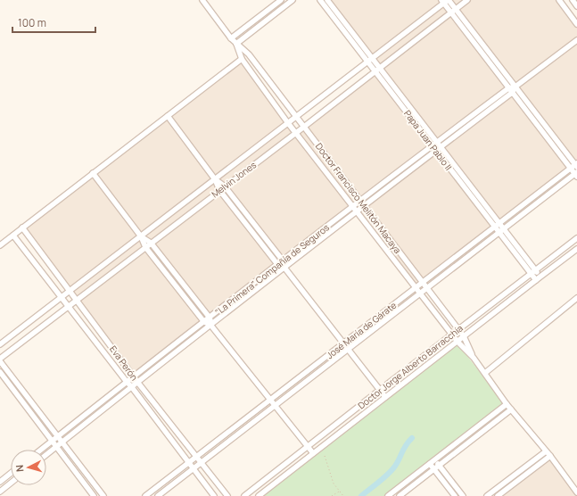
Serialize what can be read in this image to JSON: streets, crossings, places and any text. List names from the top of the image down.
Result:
{
  "streets": {
    "street": [
      "Papa Juan Pablo II",
      "Melvin Jones",
      "Doctor Francisco Melitón Macaya",
      "\"La Primera\" Compañía de Seguros",
      "José María de Gárate",
      "Eva Perón",
      "Doctor Jorge Alberto Barracchia"
    ]
  },
  "crossings": [
    ["Papa Juan Pablo II", "Melvin Jones"],
    ["Papa Juan Pablo II", "\"La Primera\" Compañía de Seguros"],
    ["Papa Juan Pablo II", "José María de Gárate"],
    ["Papa Juan Pablo II", "Doctor Jorge Alberto Barracchia"],
    ["Melvin Jones", "Doctor Francisco Melitón Macaya"],
    ["Melvin Jones", "Eva Perón"],
    ["Doctor Francisco Melitón Macaya", "\"La Primera\" Compañía de Seguros"],
    ["Doctor Francisco Melitón Macaya", "José María de Gárate"],
    ["Doctor Francisco Melitón Macaya", "Doctor Jorge Alberto Barracchia"],
    ["\"La Primera\" Compañía de Seguros", "Eva Perón"],
    ["José María de Gárate", "Eva Perón"]
  ],
  "scale_bar": "100 m",
  "north": "left"
}
